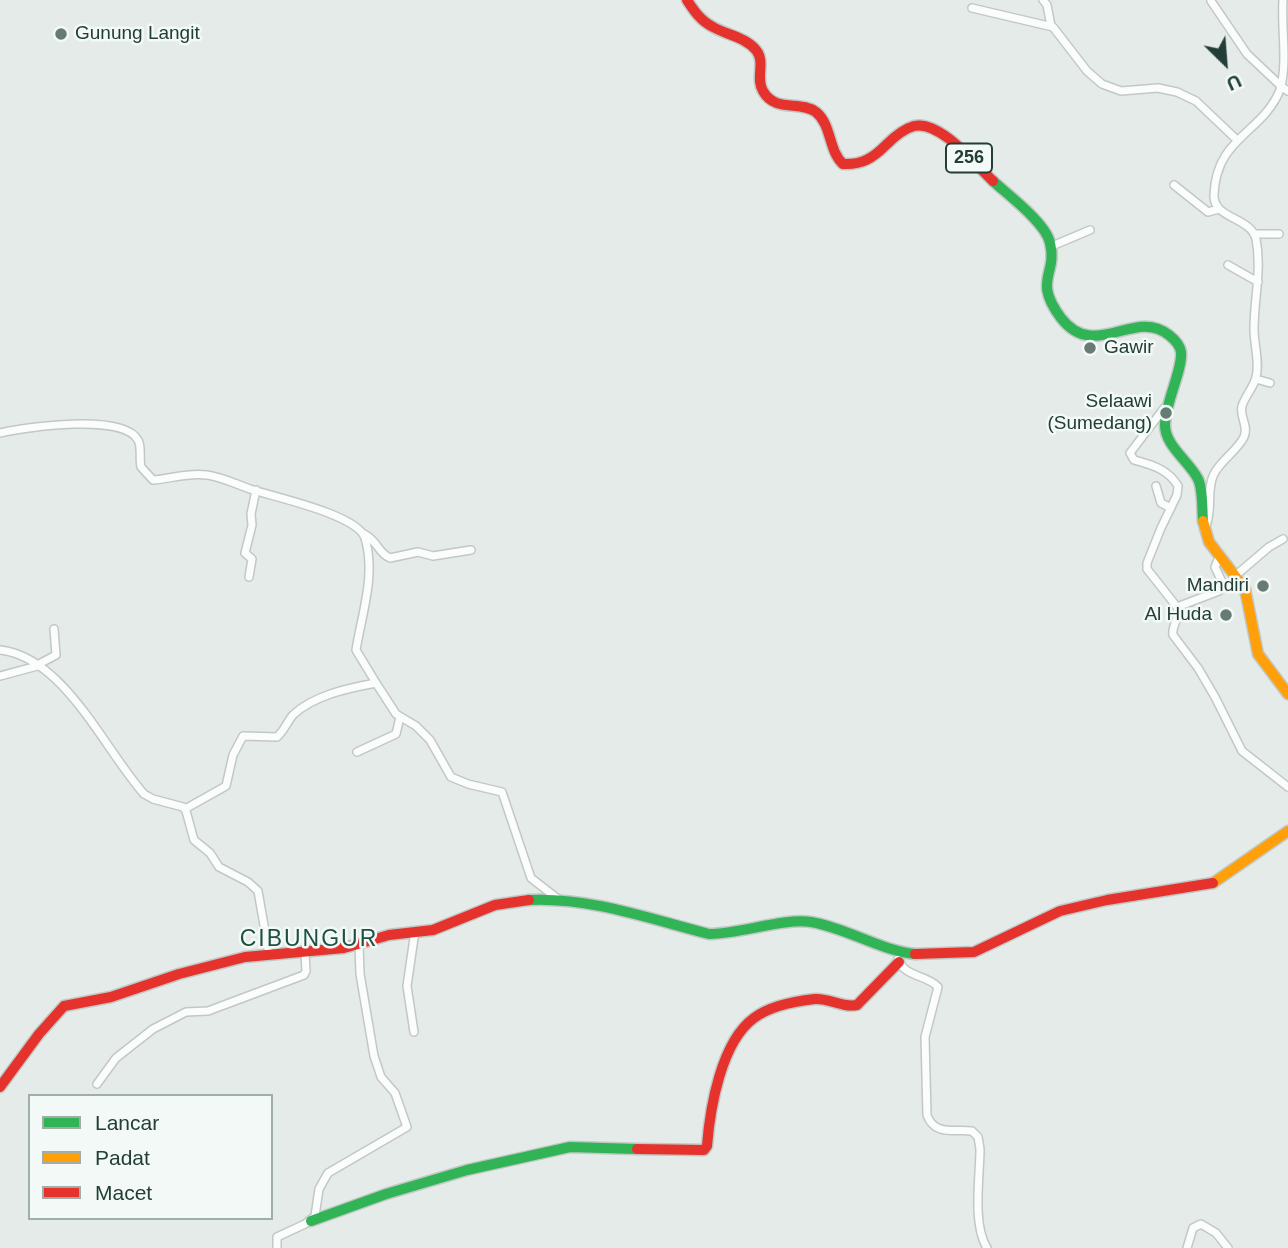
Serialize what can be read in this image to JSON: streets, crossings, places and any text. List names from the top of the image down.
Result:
{
  "streets": {
    "street": ["256"]
  },
  "districts": ["CIBUNGUR"],
  "places": [
    "Gunung Langit",
    "Gawir",
    "Selaawi (Sumedang)",
    "Mandiri",
    "Al Huda"
  ],
  "legend": ["Lancar", "Padat", "Macet"],
  "north": "bottom right"
}
